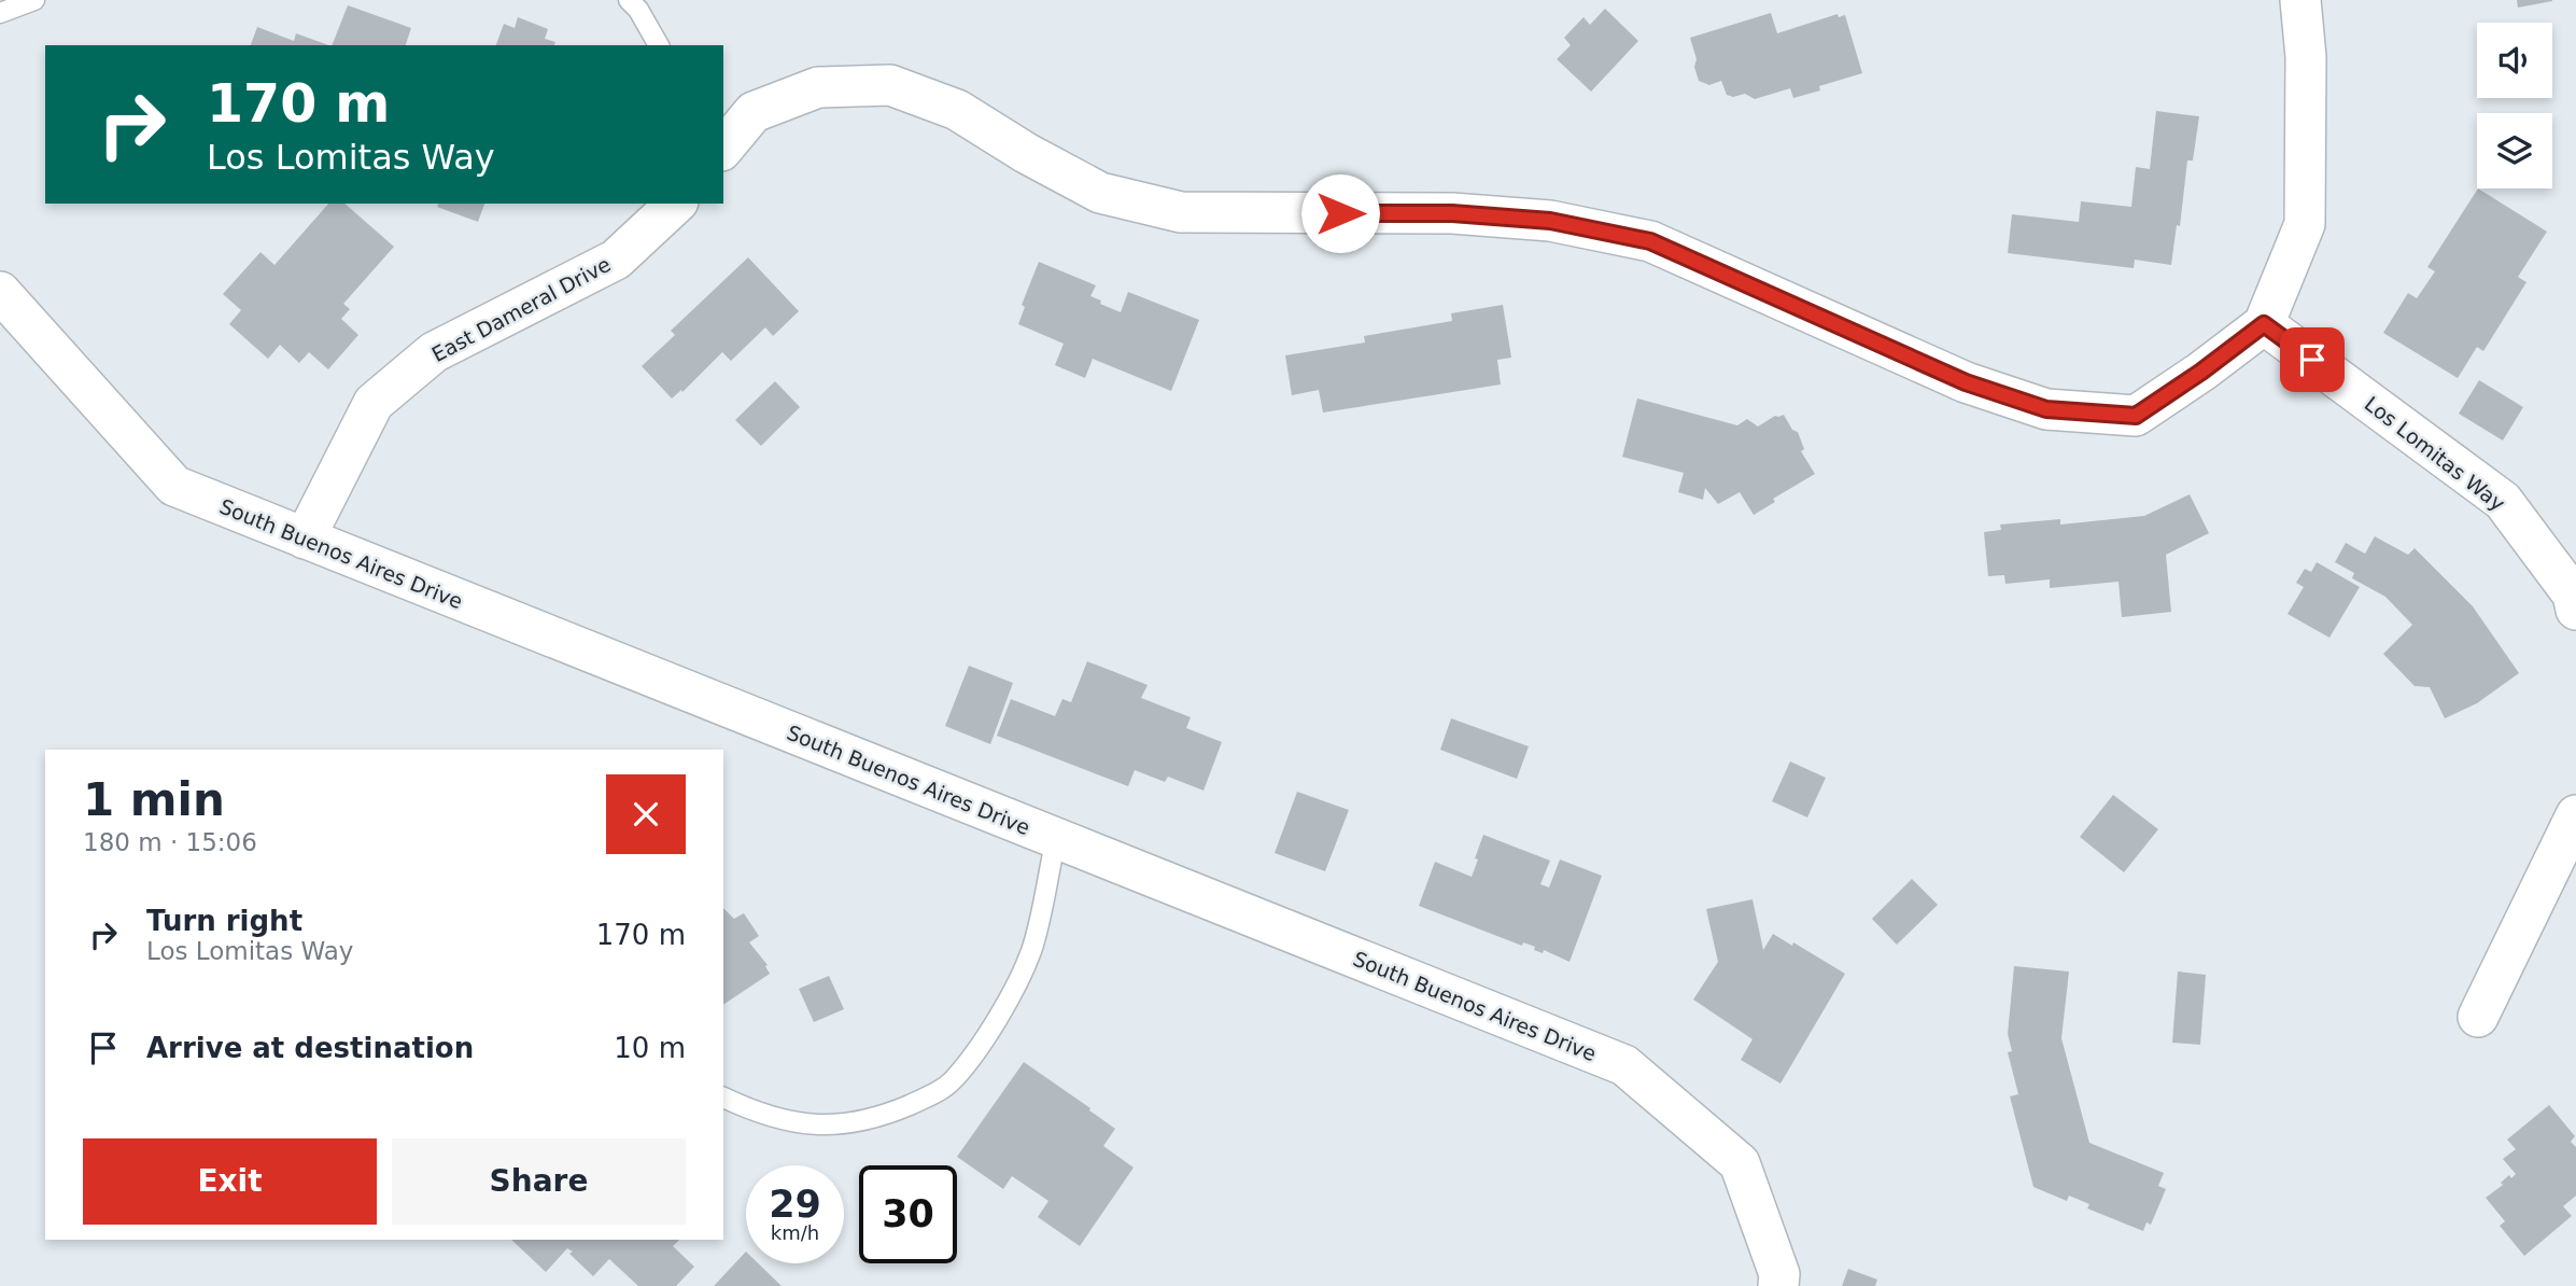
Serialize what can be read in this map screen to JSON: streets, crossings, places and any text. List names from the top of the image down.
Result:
{
  "streets": {
    "street": ["East Dameral Drive", "Los Lomitas Way", "South Buenos Aires Drive"]
  },
  "crossings": [
    ["East Dameral Drive", "South Buenos Aires Drive"]
  ],
  "page": {
    "turn": ["170 m", "Los Lomitas Way"],
    "heading": ["1 min", "180 m · 15:06"],
    "list": [
      {
        "name": "Turn right",
        "note": "Los Lomitas Way",
        "value": "170 m"
      },
      {
        "name": "Arrive at destination",
        "value": "10 m"
      }
    ],
    "buttons": ["Exit", "Share"],
    "speed": "29 km/h",
    "limit": "30"
  }
}
